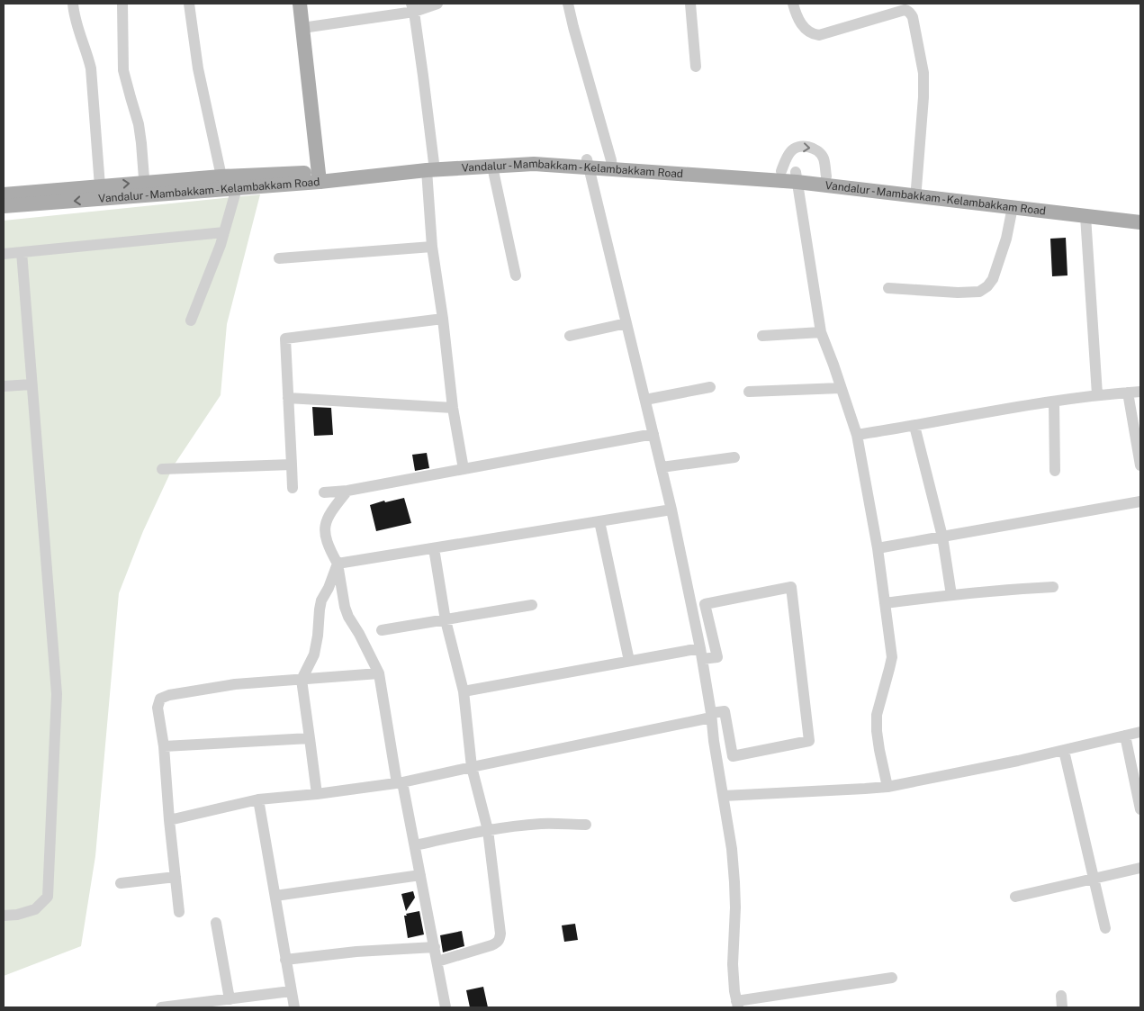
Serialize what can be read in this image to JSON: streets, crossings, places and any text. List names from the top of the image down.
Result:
{
  "streets": {
    "main road": ["Vandalur - Mambakkam - Kelambakkam Road"]
  }
}
